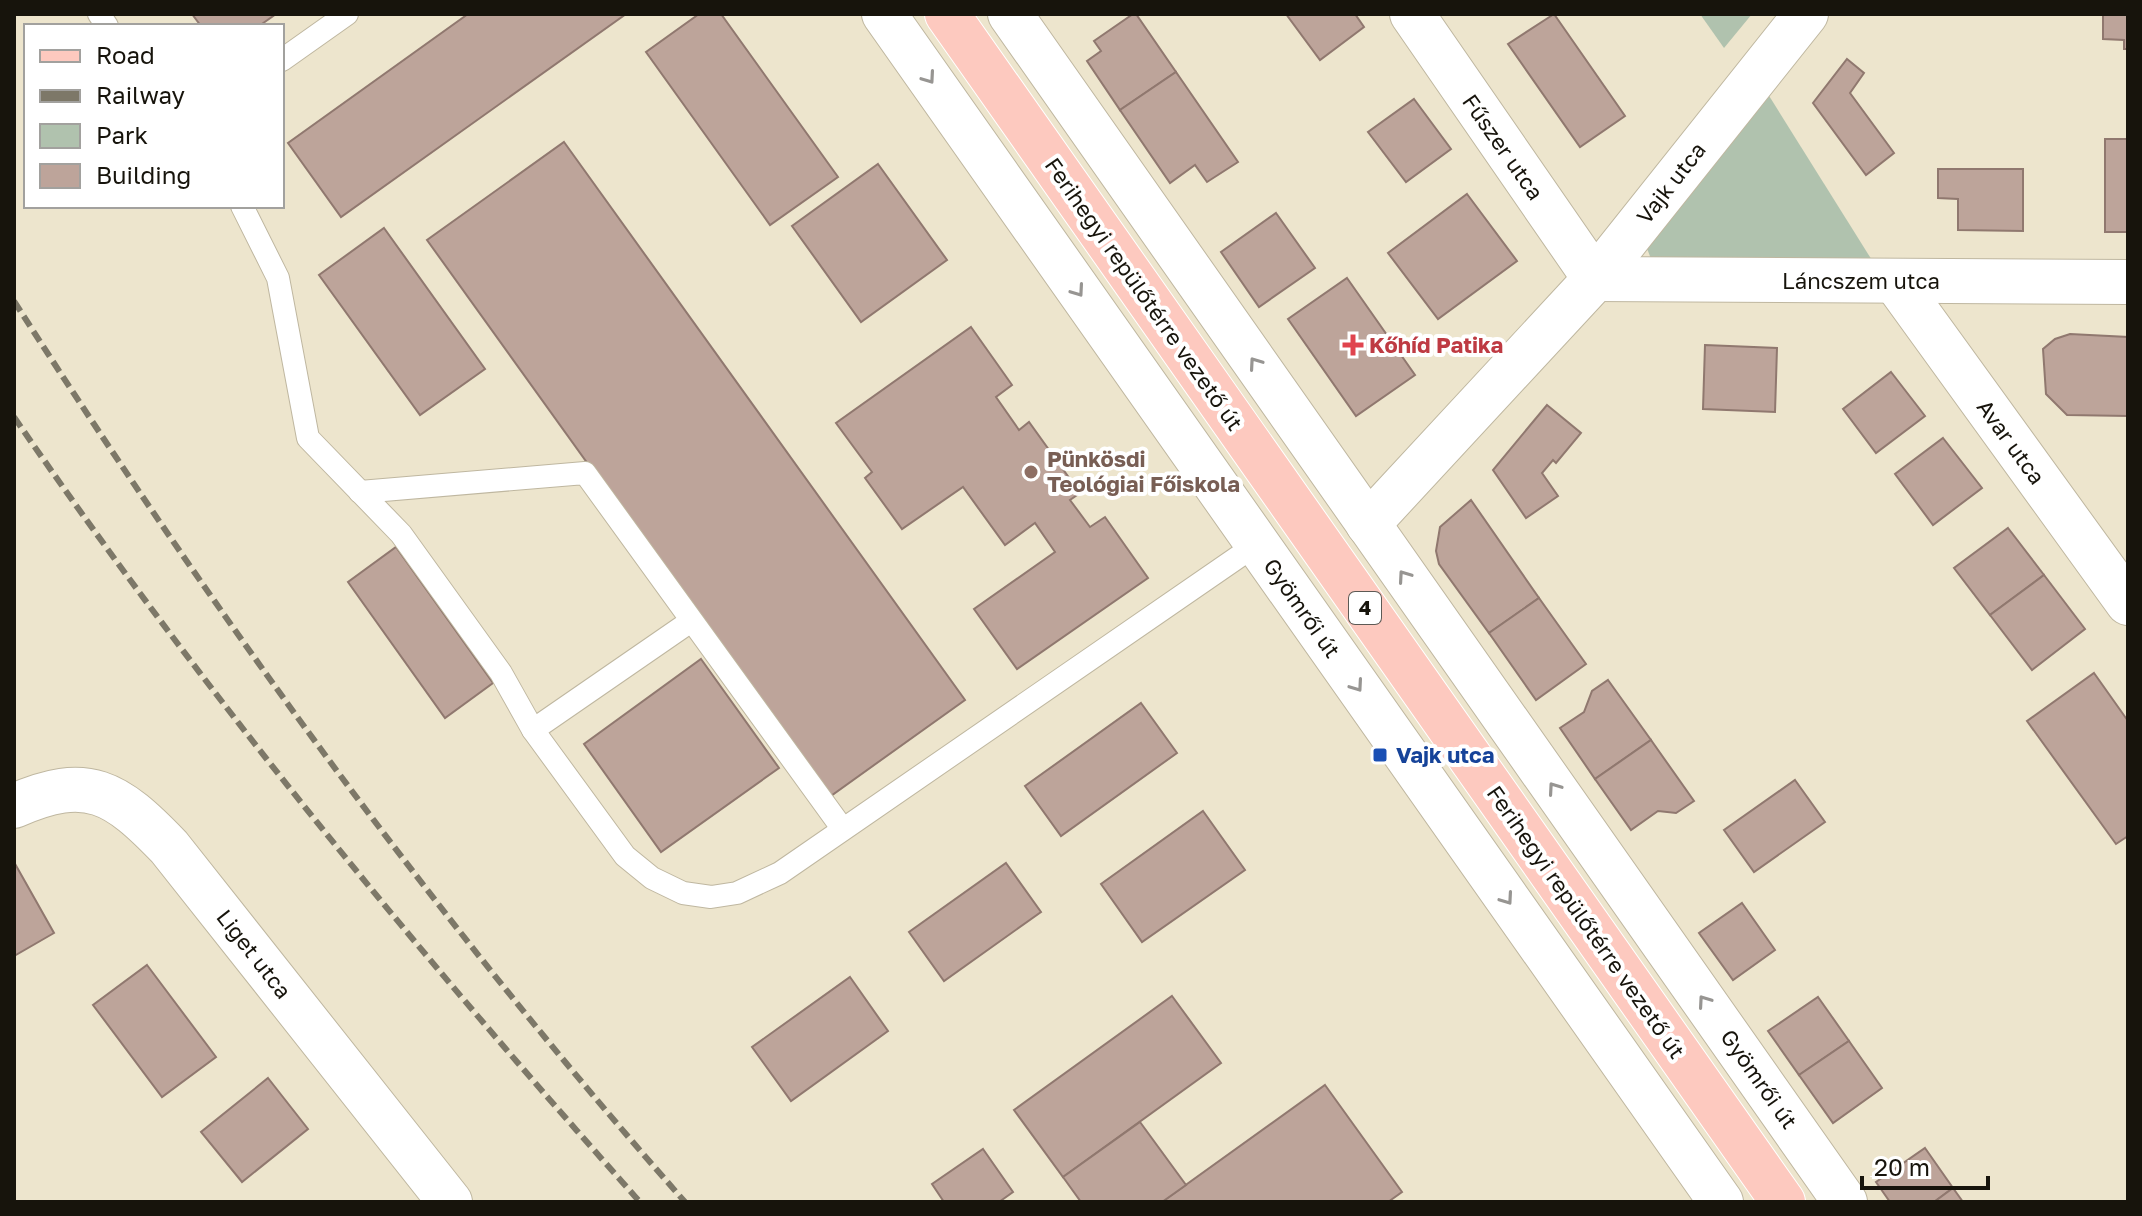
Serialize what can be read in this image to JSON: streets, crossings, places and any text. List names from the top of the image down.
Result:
{
  "streets": {
    "main road": ["Ferihegyi repülőtérre vezető út", "4"],
    "street": [
      "Fűszer utca",
      "Vajk utca",
      "Láncszem utca",
      "Avar utca",
      "Gyömrői út",
      "Liget utca"
    ]
  },
  "crossings": [
    ["Fűszer utca", "Vajk utca"],
    ["Fűszer utca", "Láncszem utca"],
    ["Vajk utca", "Láncszem utca"],
    ["Vajk utca", "Gyömrői út"],
    ["Láncszem utca", "Avar utca"]
  ],
  "places": {
    "health": ["Kőhíd Patika"],
    "other": ["Pünkösdi Teológiai Főiskola"],
    "transit": ["Vajk utca"]
  },
  "legend": [
    "Road",
    "Railway",
    "Park",
    "Building"
  ],
  "scale_bar": "20 m"
}
